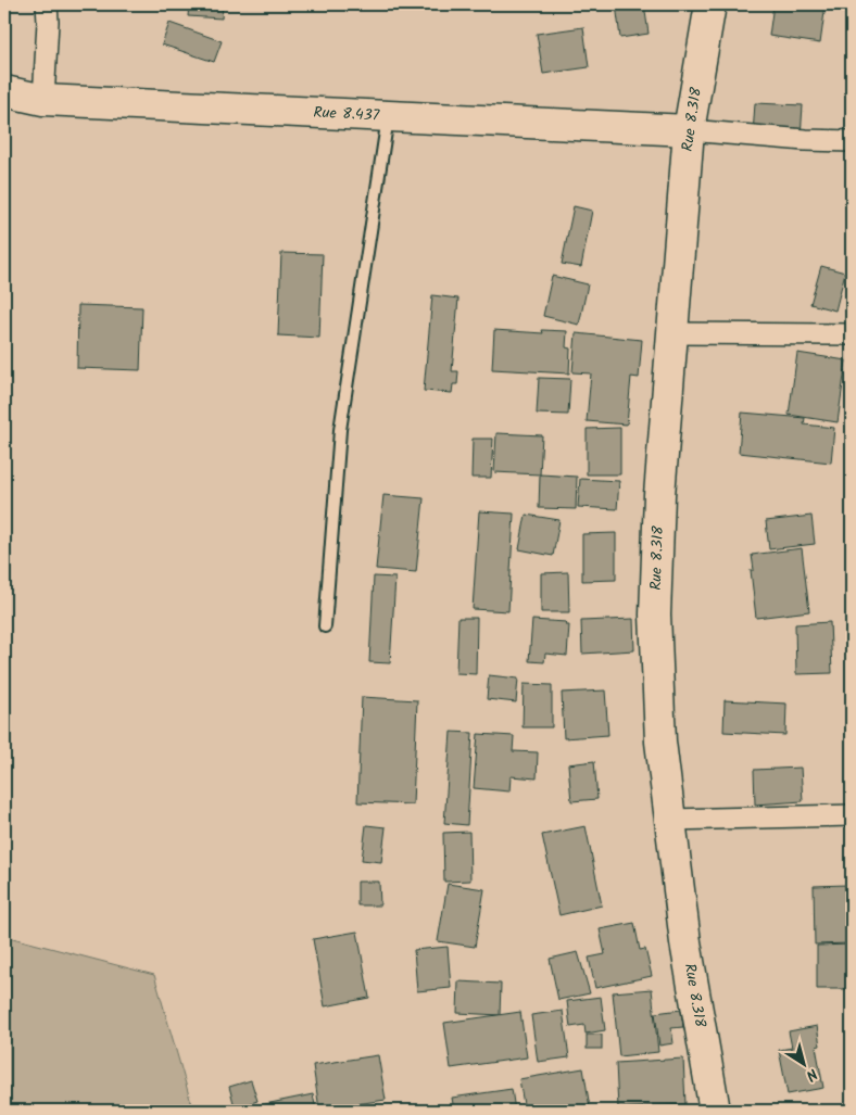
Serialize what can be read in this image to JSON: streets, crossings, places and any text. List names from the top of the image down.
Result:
{
  "streets": {
    "main road": ["Rue 8.437", "Rue 8.318"]
  },
  "crossings": [
    ["Rue 8.437", "Rue 8.318"]
  ],
  "north": "bottom right"
}
